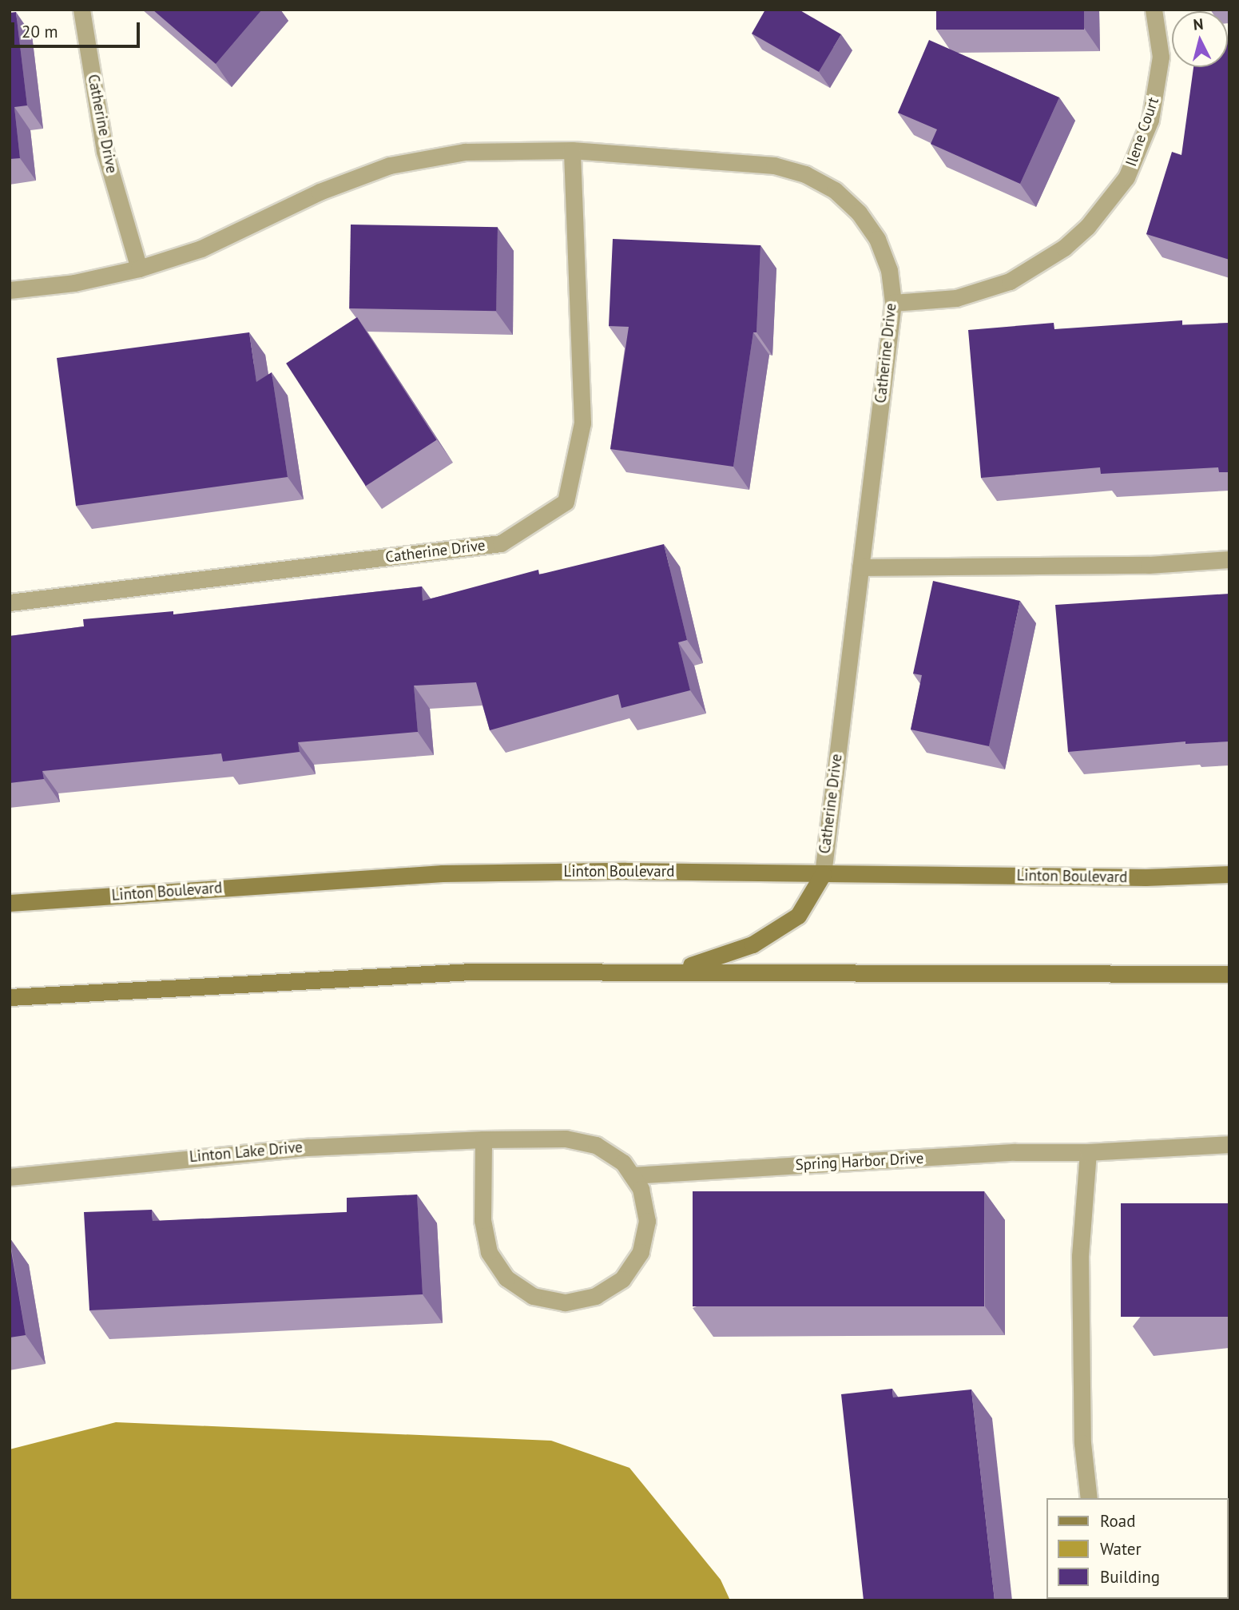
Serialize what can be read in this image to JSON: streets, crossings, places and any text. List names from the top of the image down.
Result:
{
  "streets": {
    "main road": ["Linton Boulevard"],
    "street": [
      "Catherine Drive",
      "Ilene Court",
      "Linton Lake Drive",
      "Spring Harbor Drive"
    ]
  },
  "crossings": [
    ["Catherine Drive", "Ilene Court"],
    ["Catherine Drive", "Linton Boulevard"],
    ["Linton Lake Drive", "Spring Harbor Drive"]
  ],
  "legend": ["Road", "Water", "Building"],
  "scale_bar": "20 m",
  "north": "top"
}
